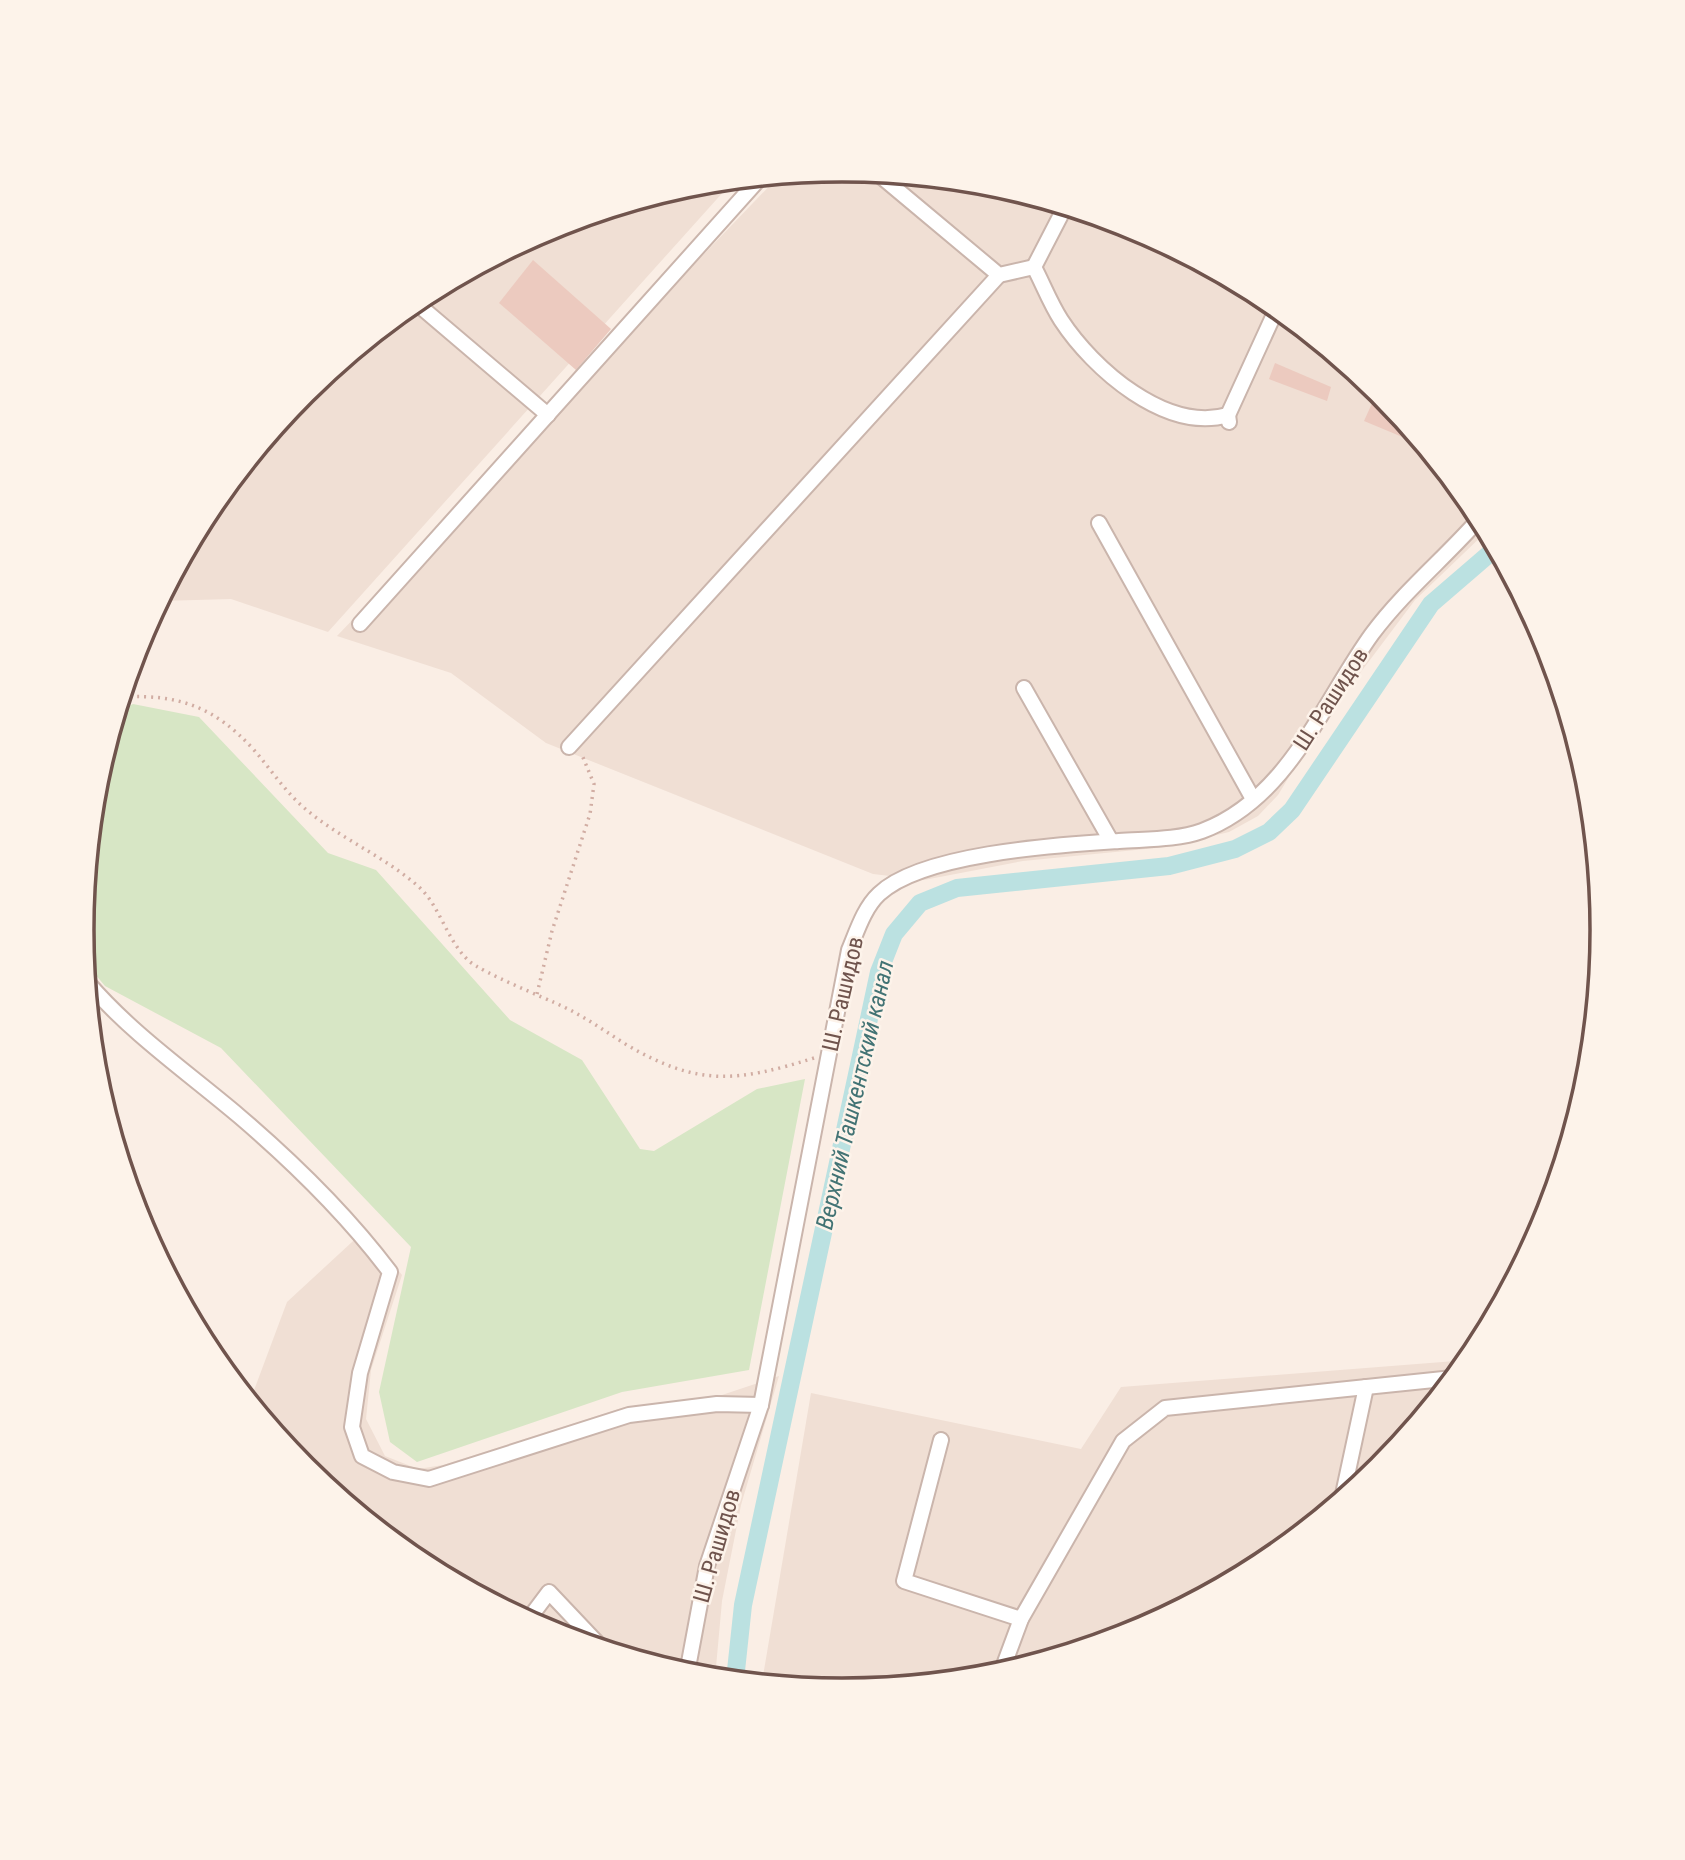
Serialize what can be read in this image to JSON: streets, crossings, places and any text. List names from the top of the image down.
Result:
{
  "streets": {
    "street": ["Ш. Рашидов"]
  },
  "water": ["Верхний Ташкентский канал"]
}
